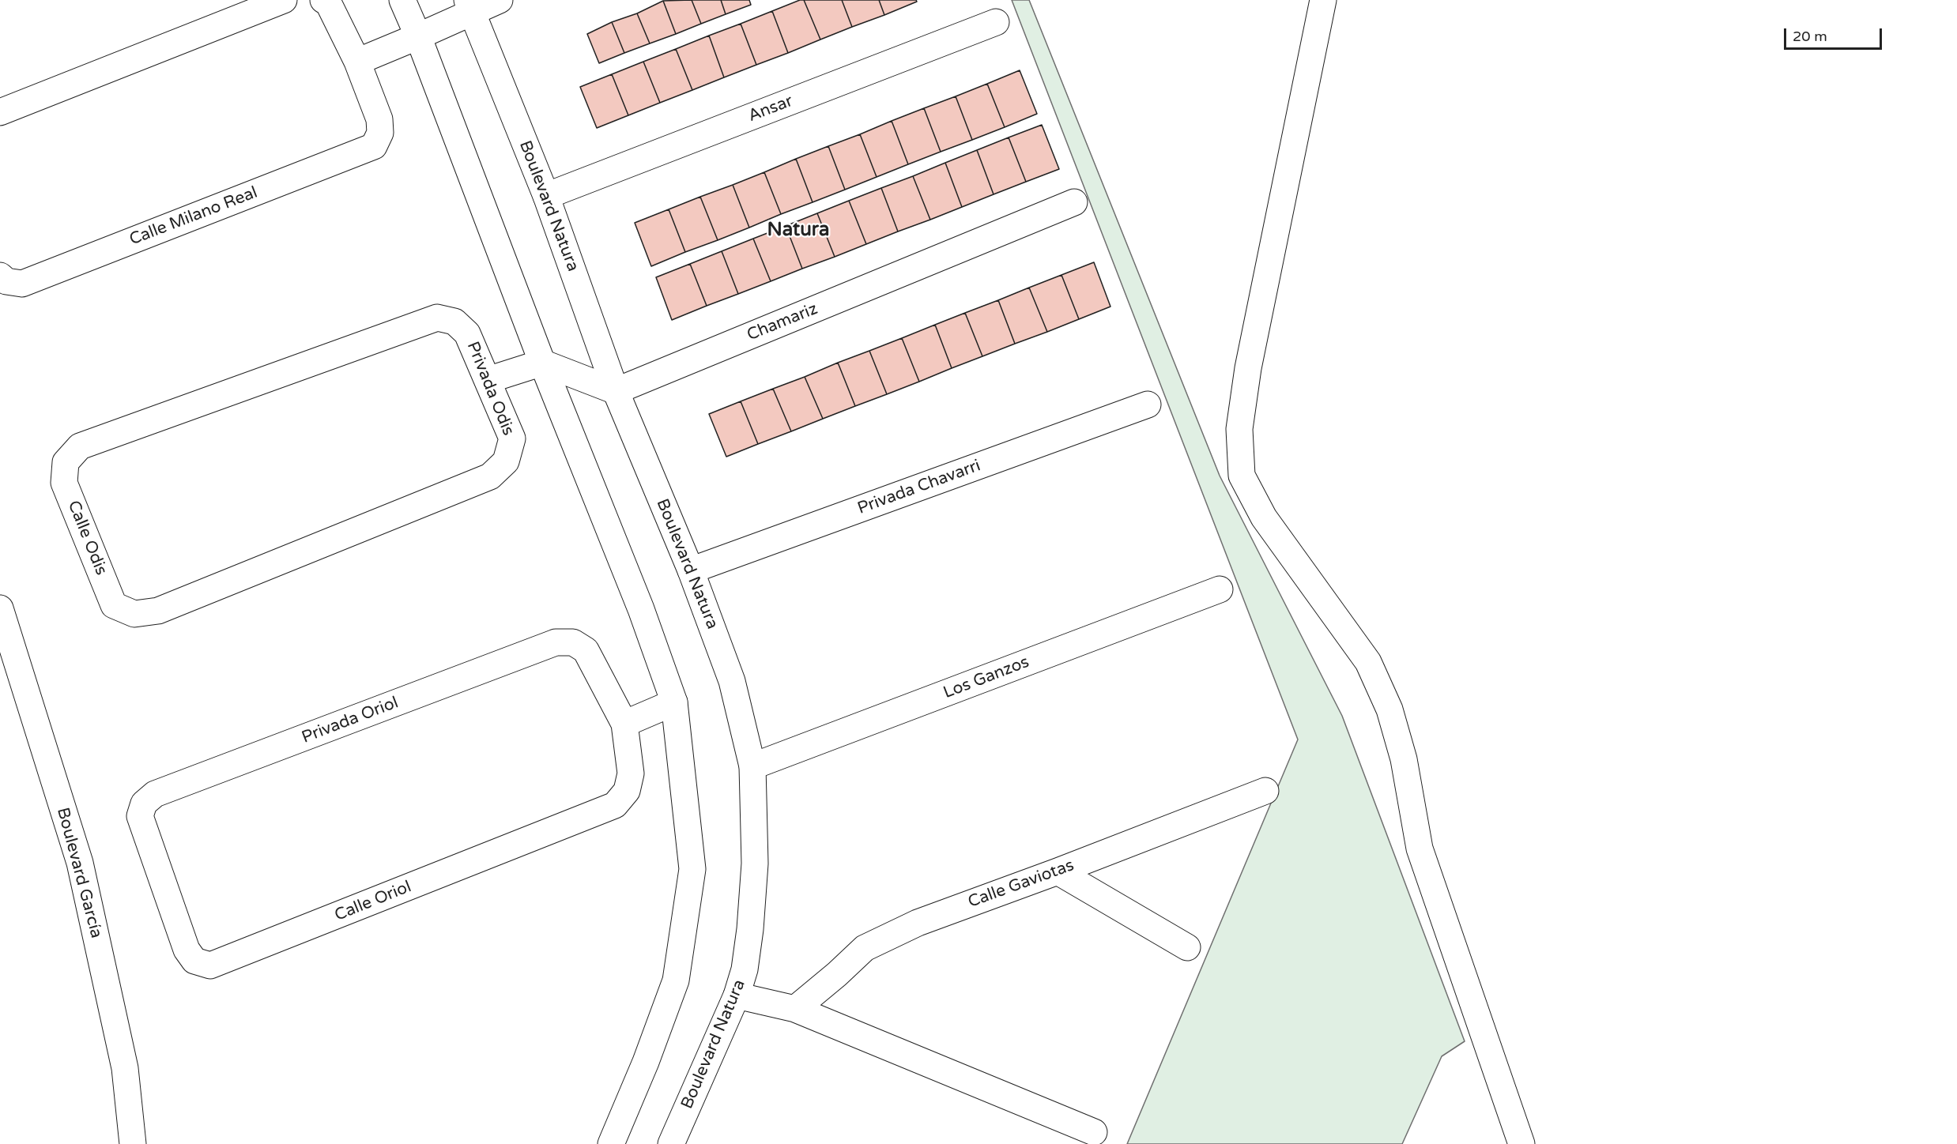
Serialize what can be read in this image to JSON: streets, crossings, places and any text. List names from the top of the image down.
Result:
{
  "streets": {
    "street": [
      "Ansar",
      "Boulevard Natura",
      "Calle Milano Real",
      "Chamariz",
      "Privada Odis",
      "Privada Chavarri",
      "Calle Odis",
      "Los Ganzos",
      "Privada Oriol",
      "Boulevard García",
      "Calle Gaviotas",
      "Calle Oriol"
    ]
  },
  "crossings": [
    ["Ansar", "Boulevard Natura"],
    ["Boulevard Natura", "Chamariz"],
    ["Boulevard Natura", "Privada Chavarri"],
    ["Boulevard Natura", "Los Ganzos"],
    ["Privada Odis", "Calle Odis"],
    ["Privada Oriol", "Calle Oriol"]
  ],
  "districts": ["Natura"],
  "scale_bar": "20 m"
}
